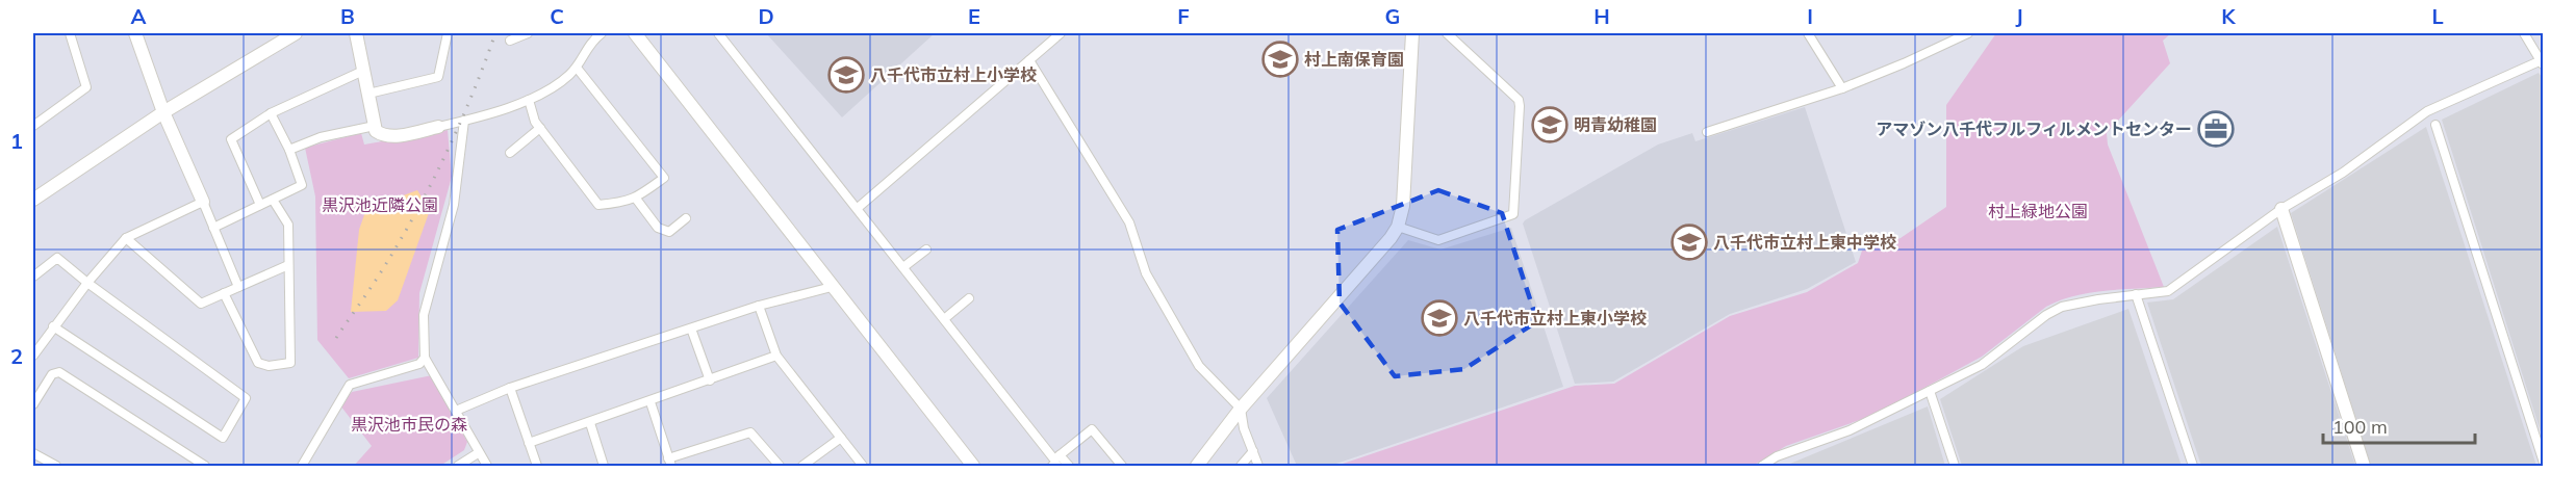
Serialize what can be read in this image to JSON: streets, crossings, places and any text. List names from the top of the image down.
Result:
{
  "parks": ["黒沢池近隣公園", "村上緑地公園", "黒沢池市民の森"],
  "places": {
    "school or university": [
      "村上南保育園",
      "八千代市立村上小学校",
      "明青幼稚園",
      "八千代市立村上東中学校",
      "八千代市立村上東小学校"
    ],
    "office": ["アマゾン八千代フルフィルメントセンター"]
  },
  "scale_bar": "100 m",
  "grid": {
    "columns": [
      "A",
      "B",
      "C",
      "D",
      "E",
      "F",
      "G",
      "H",
      "I",
      "J",
      "K",
      "L"
    ],
    "rows": ["1", "2"]
  }
}
